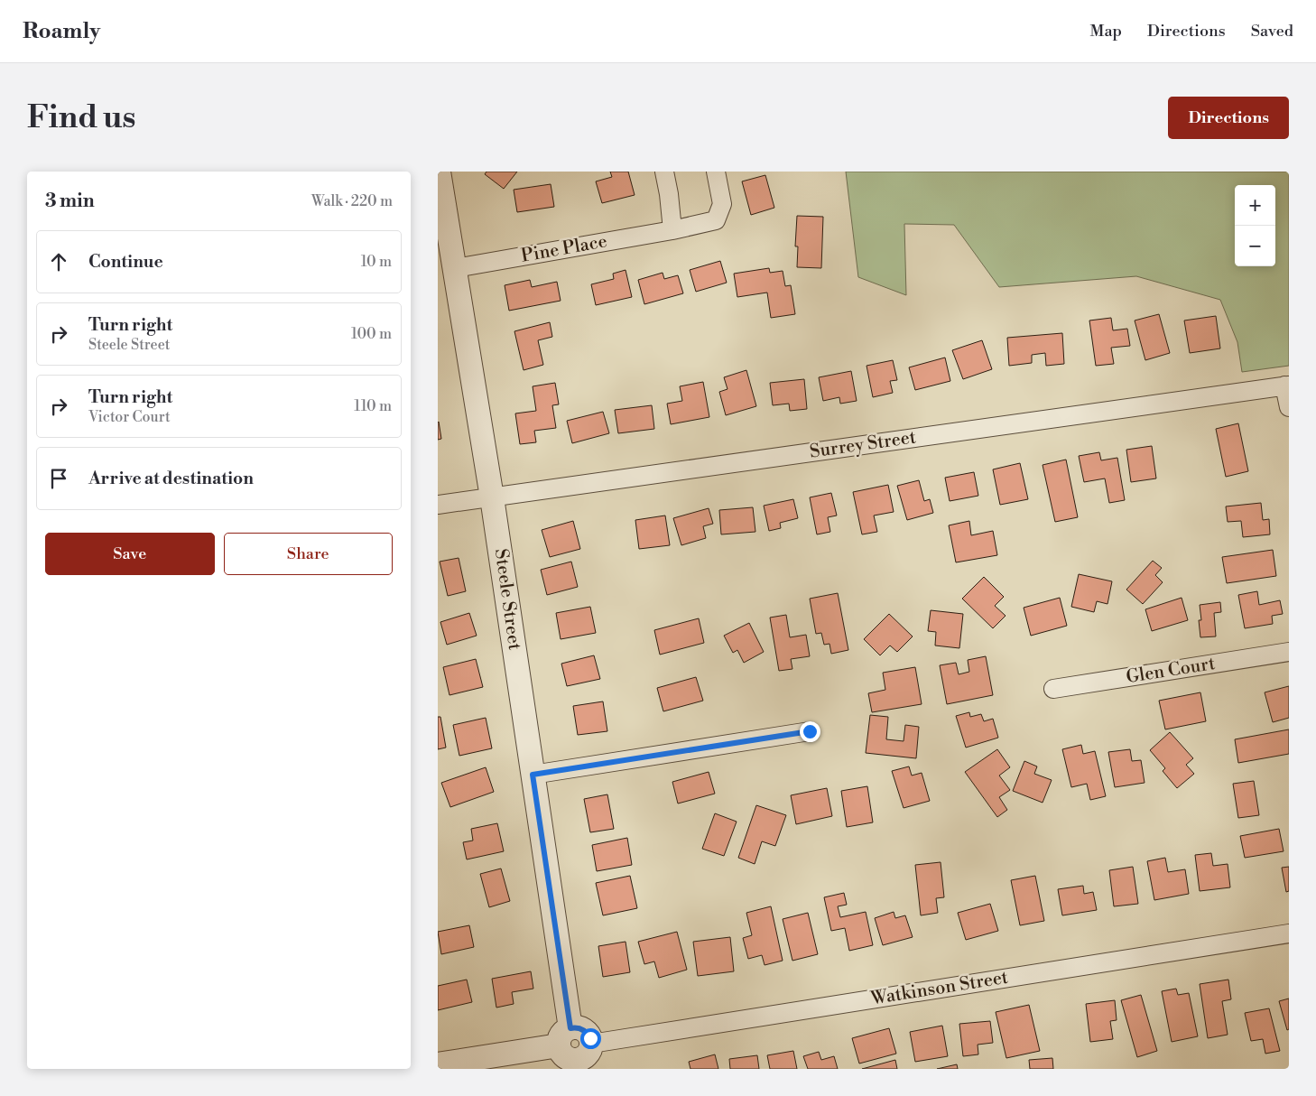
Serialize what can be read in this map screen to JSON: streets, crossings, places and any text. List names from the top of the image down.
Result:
{
  "streets": {
    "street": [
      "Pine Place",
      "Surrey Street",
      "Steele Street",
      "Glen Court",
      "Watkinson Street"
    ]
  },
  "crossings": [
    ["Pine Place", "Steele Street"],
    ["Surrey Street", "Steele Street"]
  ],
  "page": {
    "header": "Roamly",
    "nav": ["Map", "Directions", "Saved"],
    "buttons": [
      "Directions",
      ["Save", "Share"]
    ],
    "title": "Find us",
    "heading": ["3 min", "Walk · 220 m"],
    "map_buttons": ["+", "−"],
    "list": [
      ["Continue", "10 m"],
      ["Turn right", "Steele Street", "100 m"],
      ["Turn right", "Victor Court", "110 m"],
      "Arrive at destination"
    ]
  }
}
